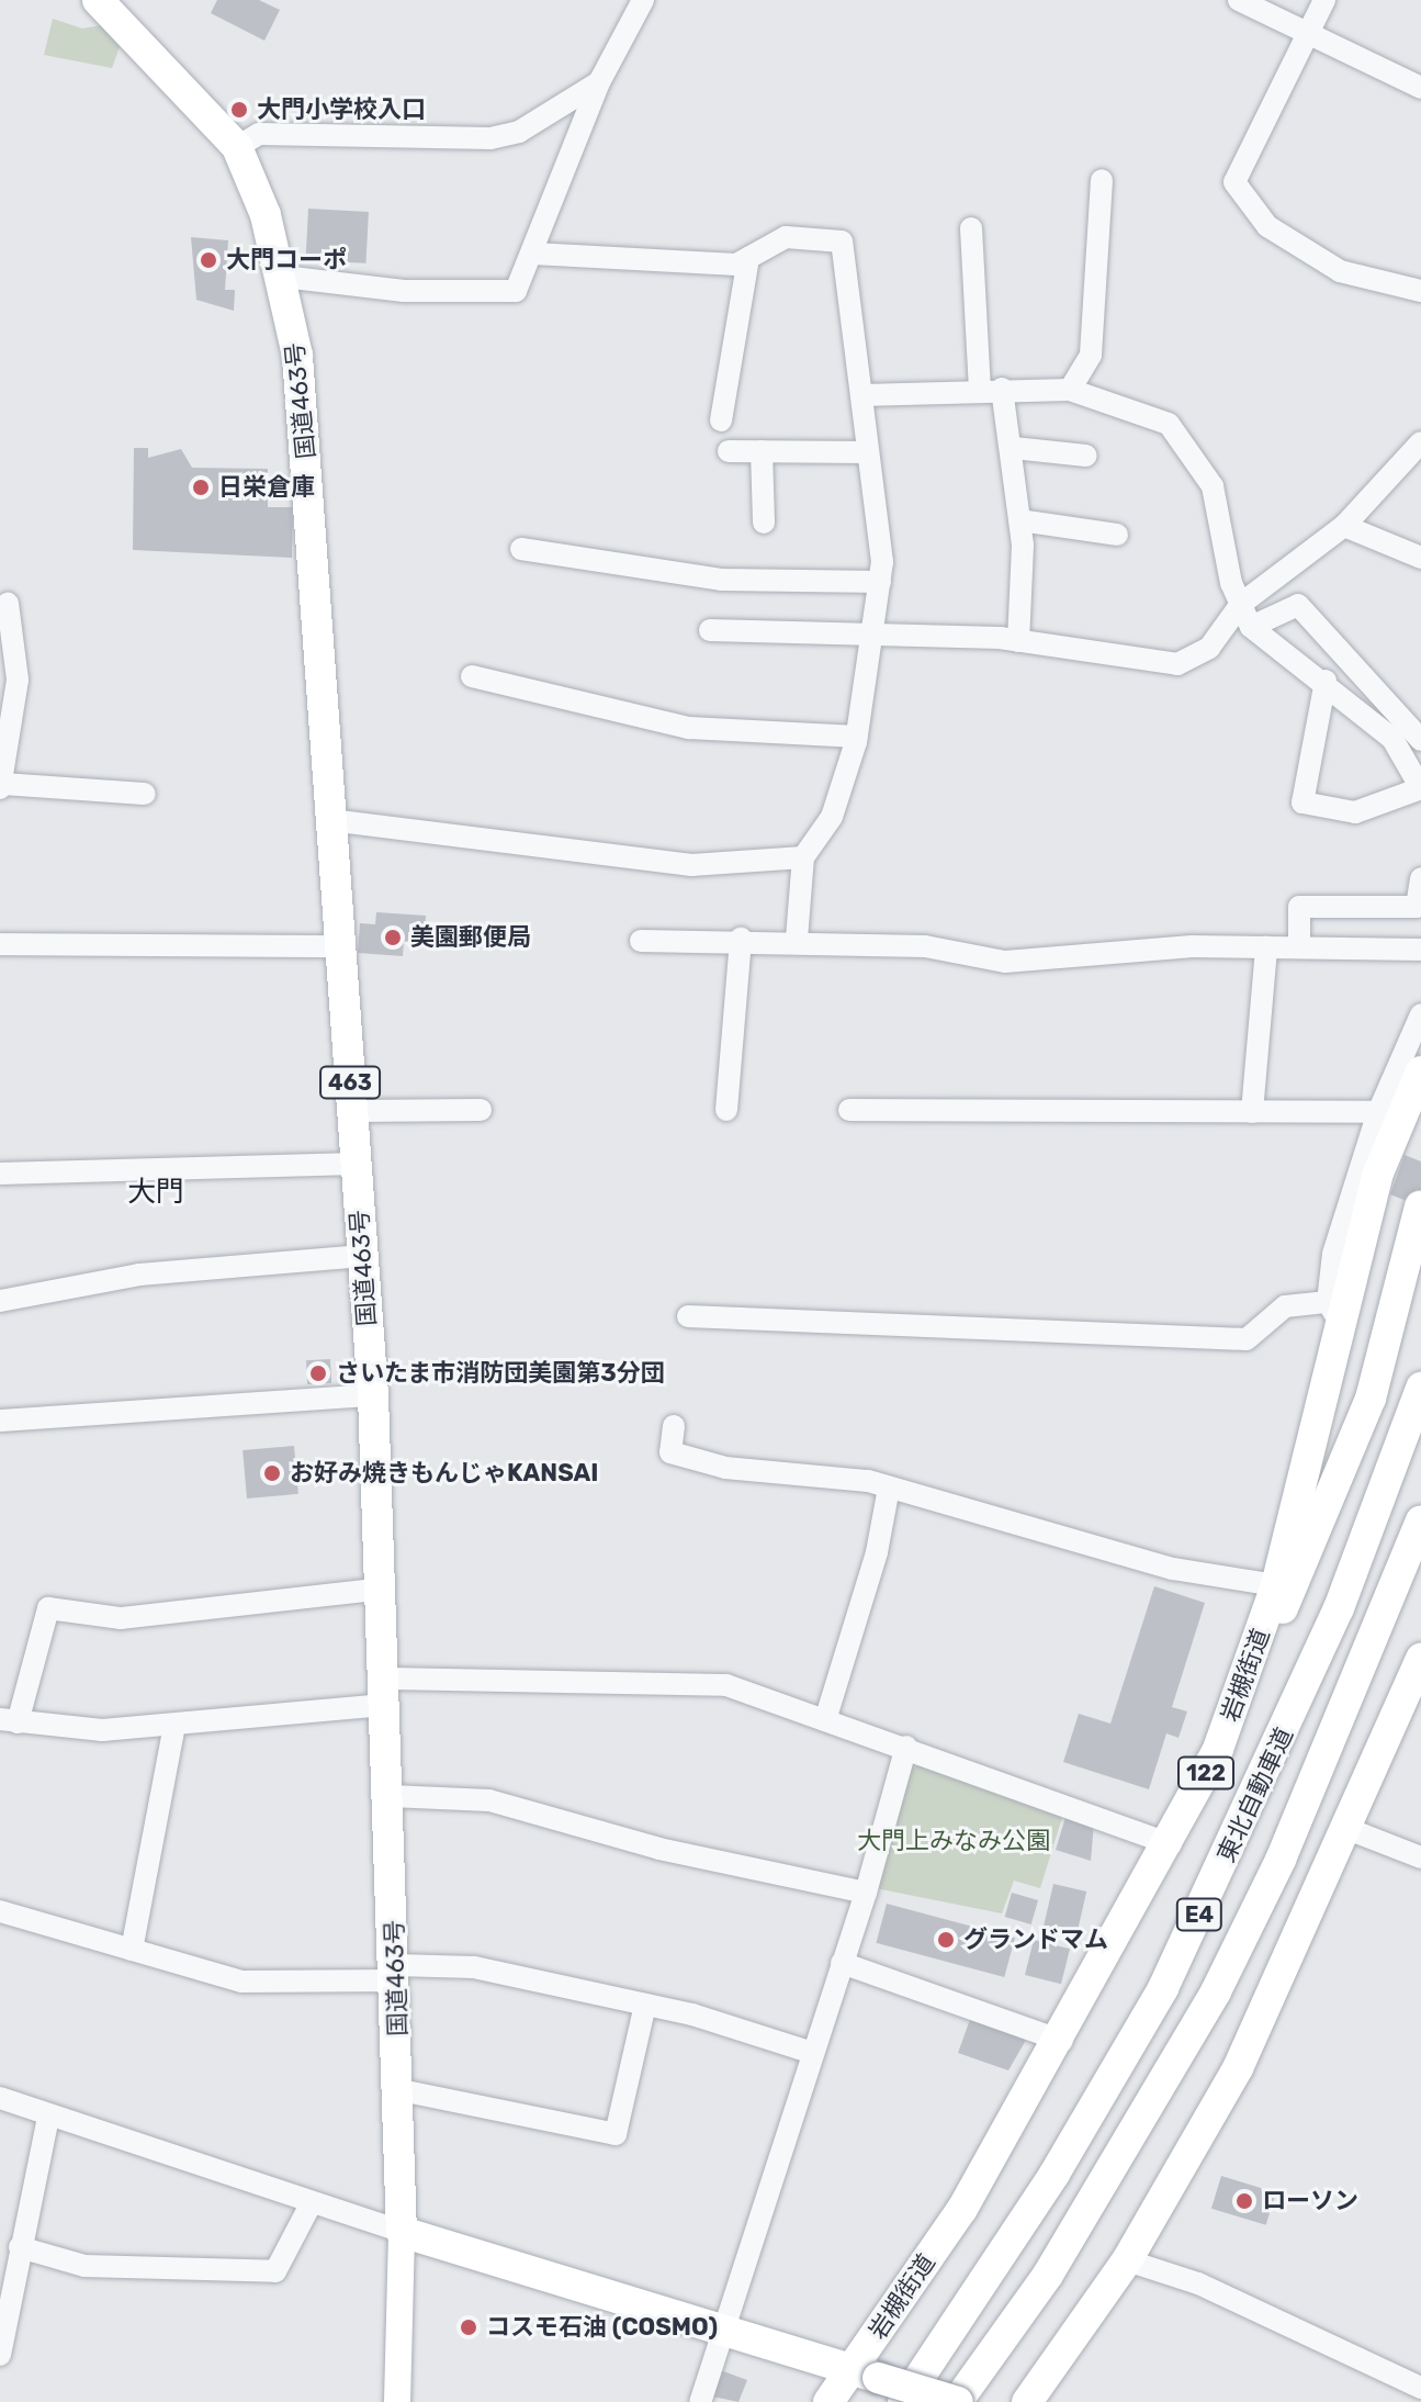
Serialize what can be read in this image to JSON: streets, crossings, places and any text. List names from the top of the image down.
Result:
{
  "streets": {
    "highway": [
      "国道463号",
      "463",
      "岩槻街道",
      "122",
      "東北自動車道",
      "E4"
    ]
  },
  "districts": ["大門"],
  "parks": ["大門上みなみ公園"],
  "places": [
    "大門小学校入口",
    "大門コーポ",
    "日栄倉庫",
    "美園郵便局",
    "さいたま市消防団美園第3分団",
    "お好み焼きもんじゃKANSAI",
    "グランドマム",
    "ローソン",
    "コスモ石油 (COSMO)"
  ]
}
